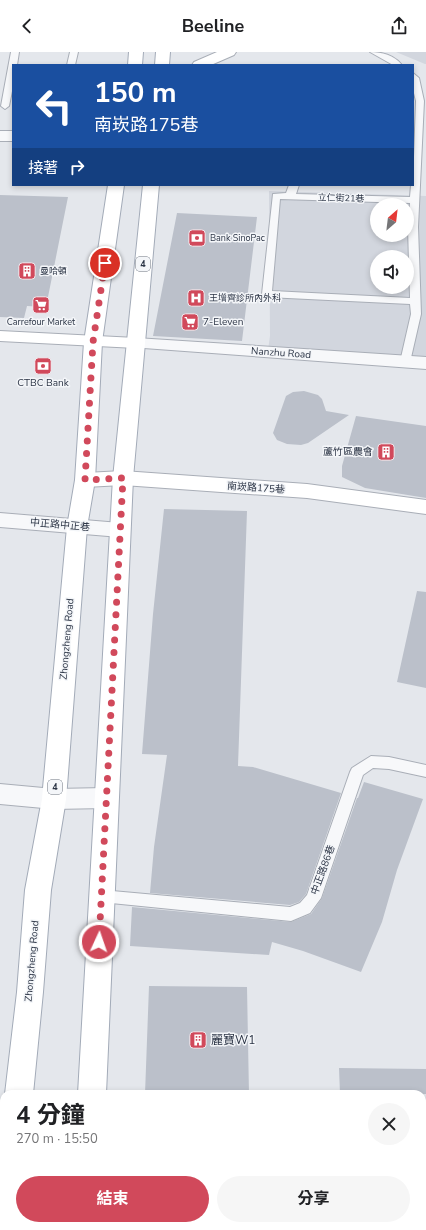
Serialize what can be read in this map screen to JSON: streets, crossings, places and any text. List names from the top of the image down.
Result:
{
  "streets": {
    "main road": ["4", "南崁路175巷", "Zhongzheng Road"],
    "street": ["Nanzhu Road", "中正路中正巷"],
    "lane": ["立仁街21巷", "中正路86巷"]
  },
  "crossings": [
    ["4", "Nanzhu Road"],
    ["4", "南崁路175巷"],
    ["4", "中正路中正巷"],
    ["4", "中正路86巷"],
    ["南崁路175巷", "Zhongzheng Road"],
    ["中正路中正巷", "Zhongzheng Road"]
  ],
  "places": {
    "bank": ["Bank SinoPac", "CTBC Bank"],
    "building": ["曼哈頓", "蘆竹區農會", "麗寶W1"],
    "hospital": ["王增齊診所內外科"],
    "supermarket": ["Carrefour Market", "7-Eleven"]
  },
  "north": "top right",
  "page": {
    "header": "Beeline",
    "turn": ["150 m", "南崁路175巷"],
    "then": "接著",
    "heading": ["4 分鐘", "270 m · 15:50"],
    "buttons": ["結束", "分享"]
  }
}
